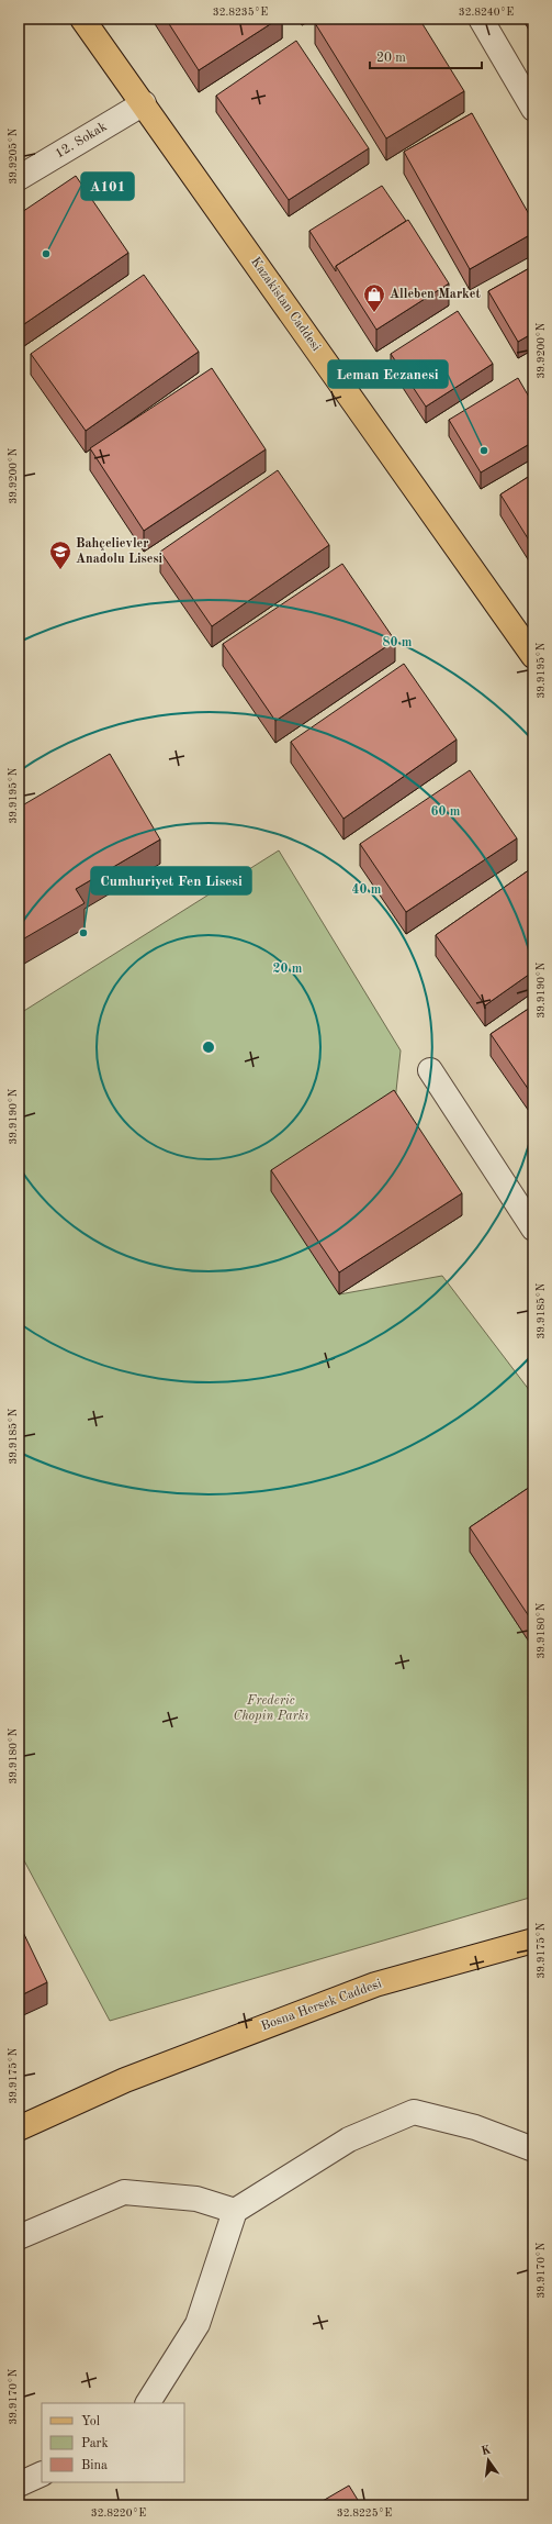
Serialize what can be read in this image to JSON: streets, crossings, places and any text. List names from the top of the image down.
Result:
{
  "streets": {
    "main road": ["Kazakistan Caddesi", "Bosna Hersek Caddesi"],
    "street": ["12. Sokak"]
  },
  "crossings": [
    ["12. Sokak", "Kazakistan Caddesi"]
  ],
  "parks": ["Frederic Chopin Parkı"],
  "places": {
    "other": ["A101", "Leman Eczanesi", "Cumhuriyet Fen Lisesi"],
    "shop": ["Alleben Market"],
    "school or university": ["Bahçelievler Anadolu Lisesi"]
  },
  "legend": ["Yol", "Park", "Bina"],
  "scale_bar": "20 m",
  "north": "top",
  "coordinates": [
    "32.8235°E",
    "32.8240°E",
    "39.9205°N",
    "39.9200°N",
    "39.9195°N",
    "39.9190°N",
    "39.9185°N",
    "39.9180°N",
    "39.9175°N",
    "39.9170°N",
    "32.8220°E",
    "32.8225°E"
  ],
  "rings": [
    "80 m",
    "60 m",
    "40 m",
    "20 m"
  ]
}
